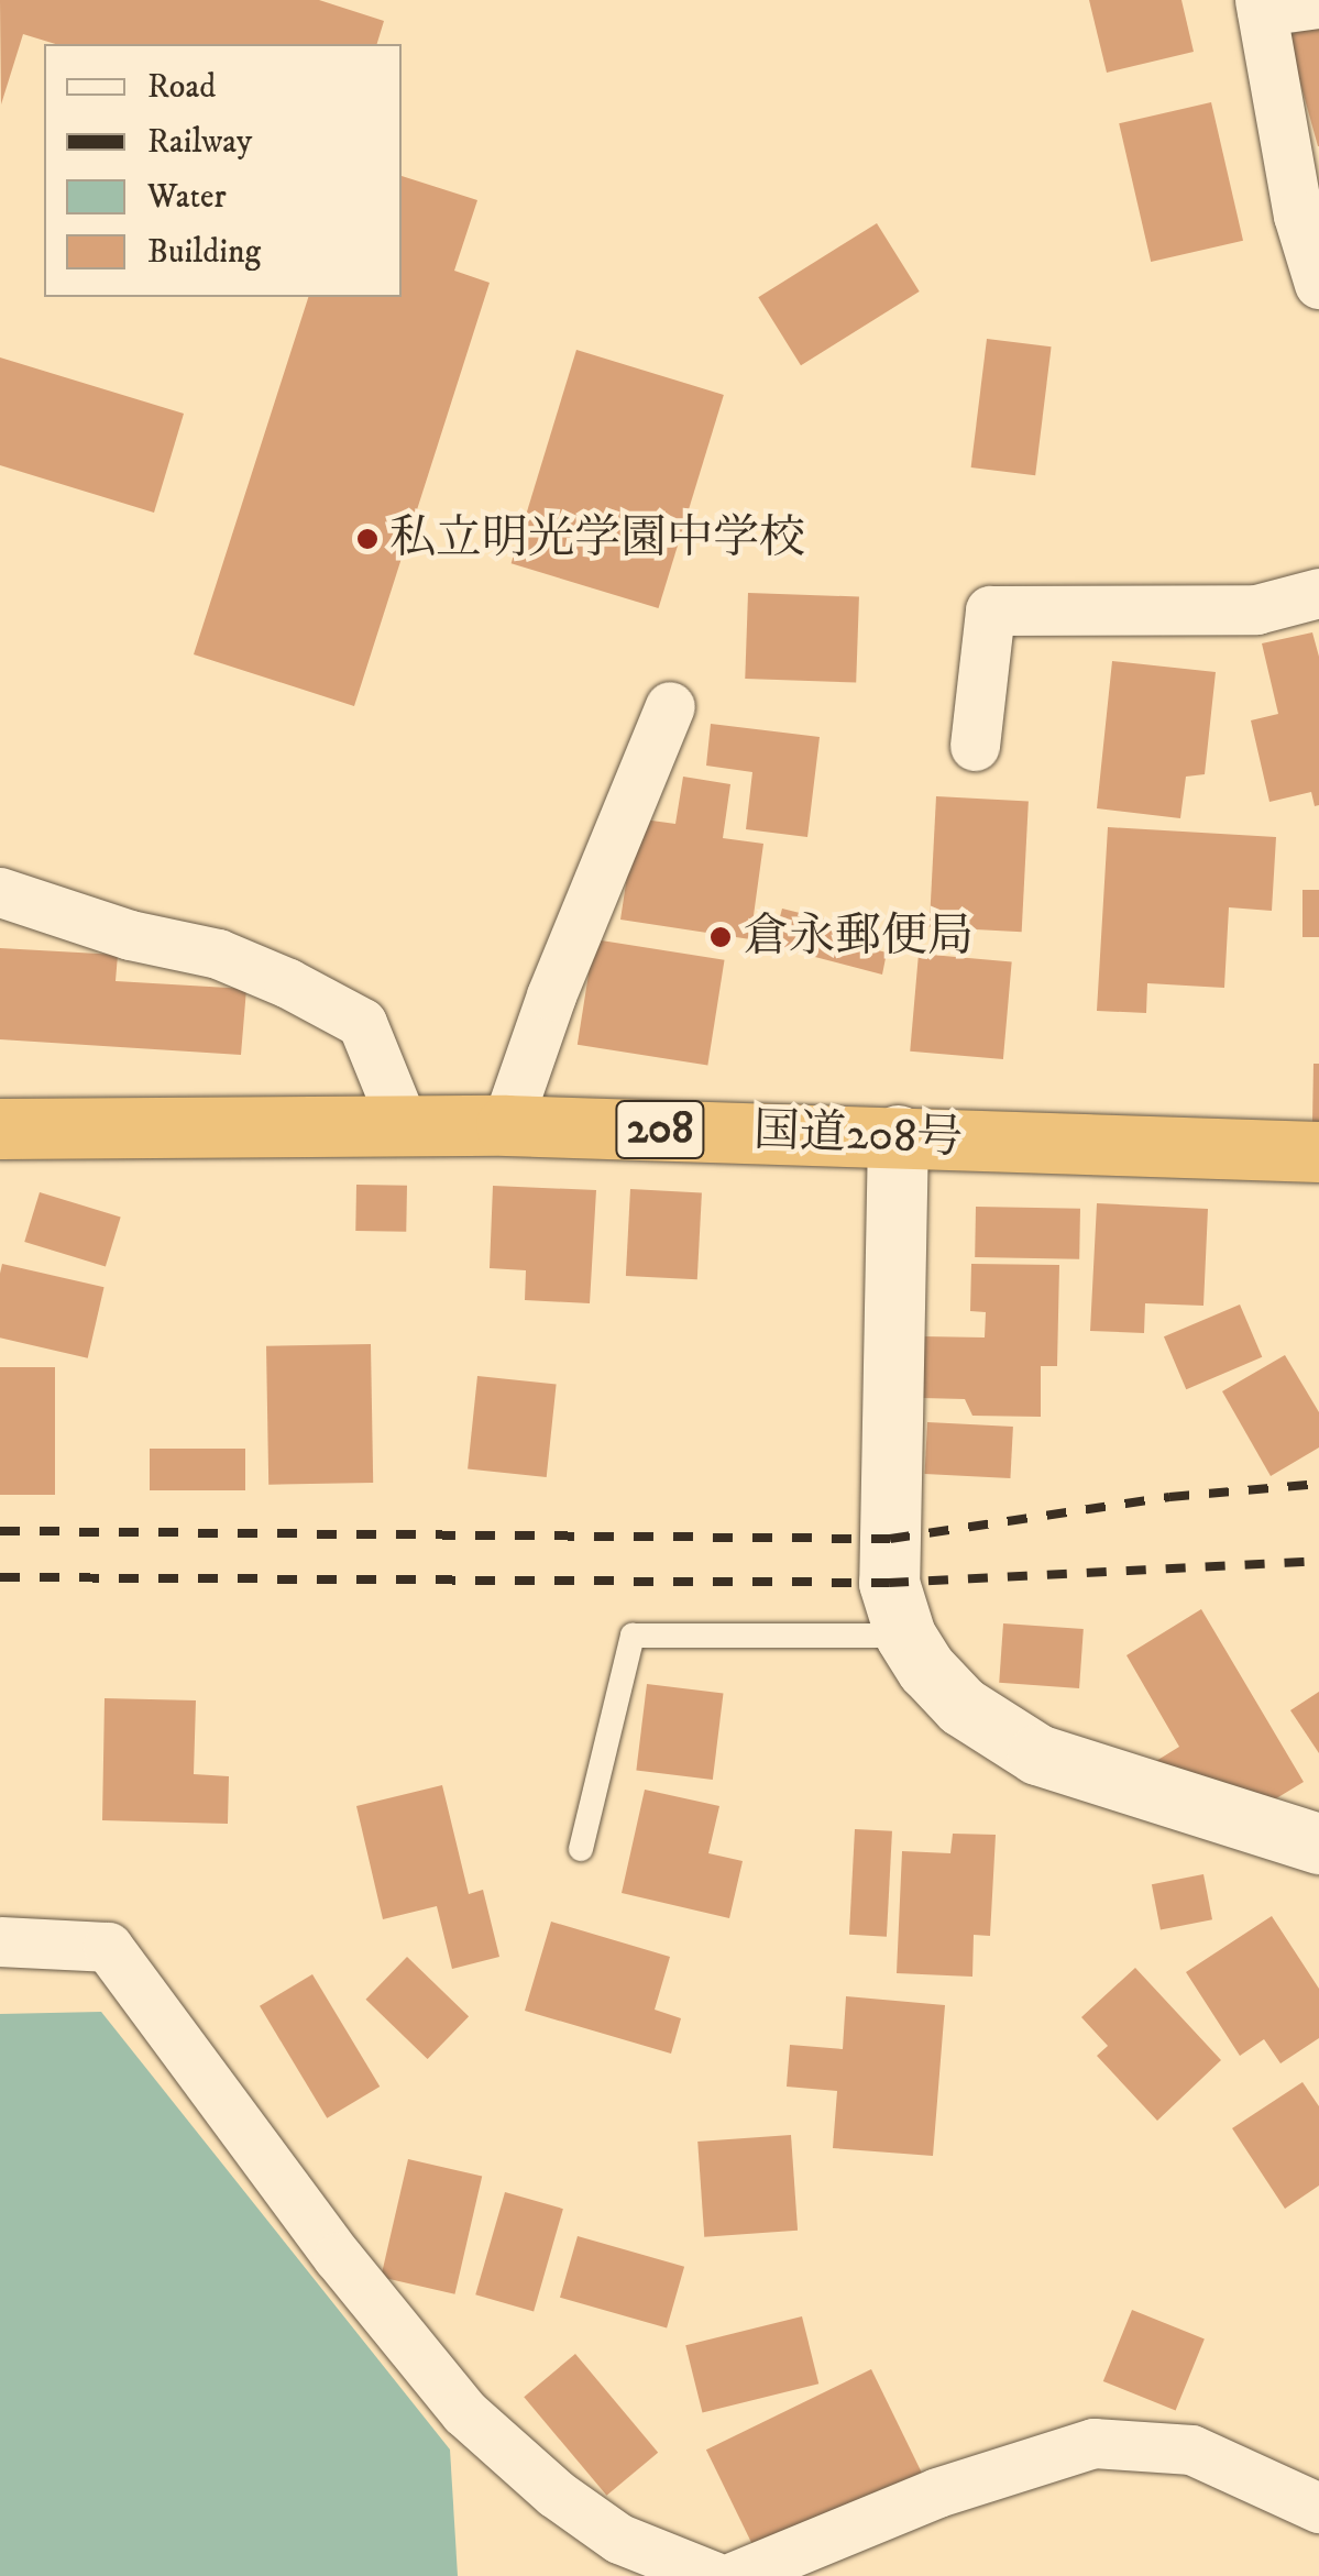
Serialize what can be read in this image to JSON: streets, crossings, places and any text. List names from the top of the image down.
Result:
{
  "streets": {
    "highway": ["208", "国道208号"]
  },
  "places": ["私立明光学園中学校", "倉永郵便局"],
  "legend": [
    "Road",
    "Railway",
    "Water",
    "Building"
  ]
}
